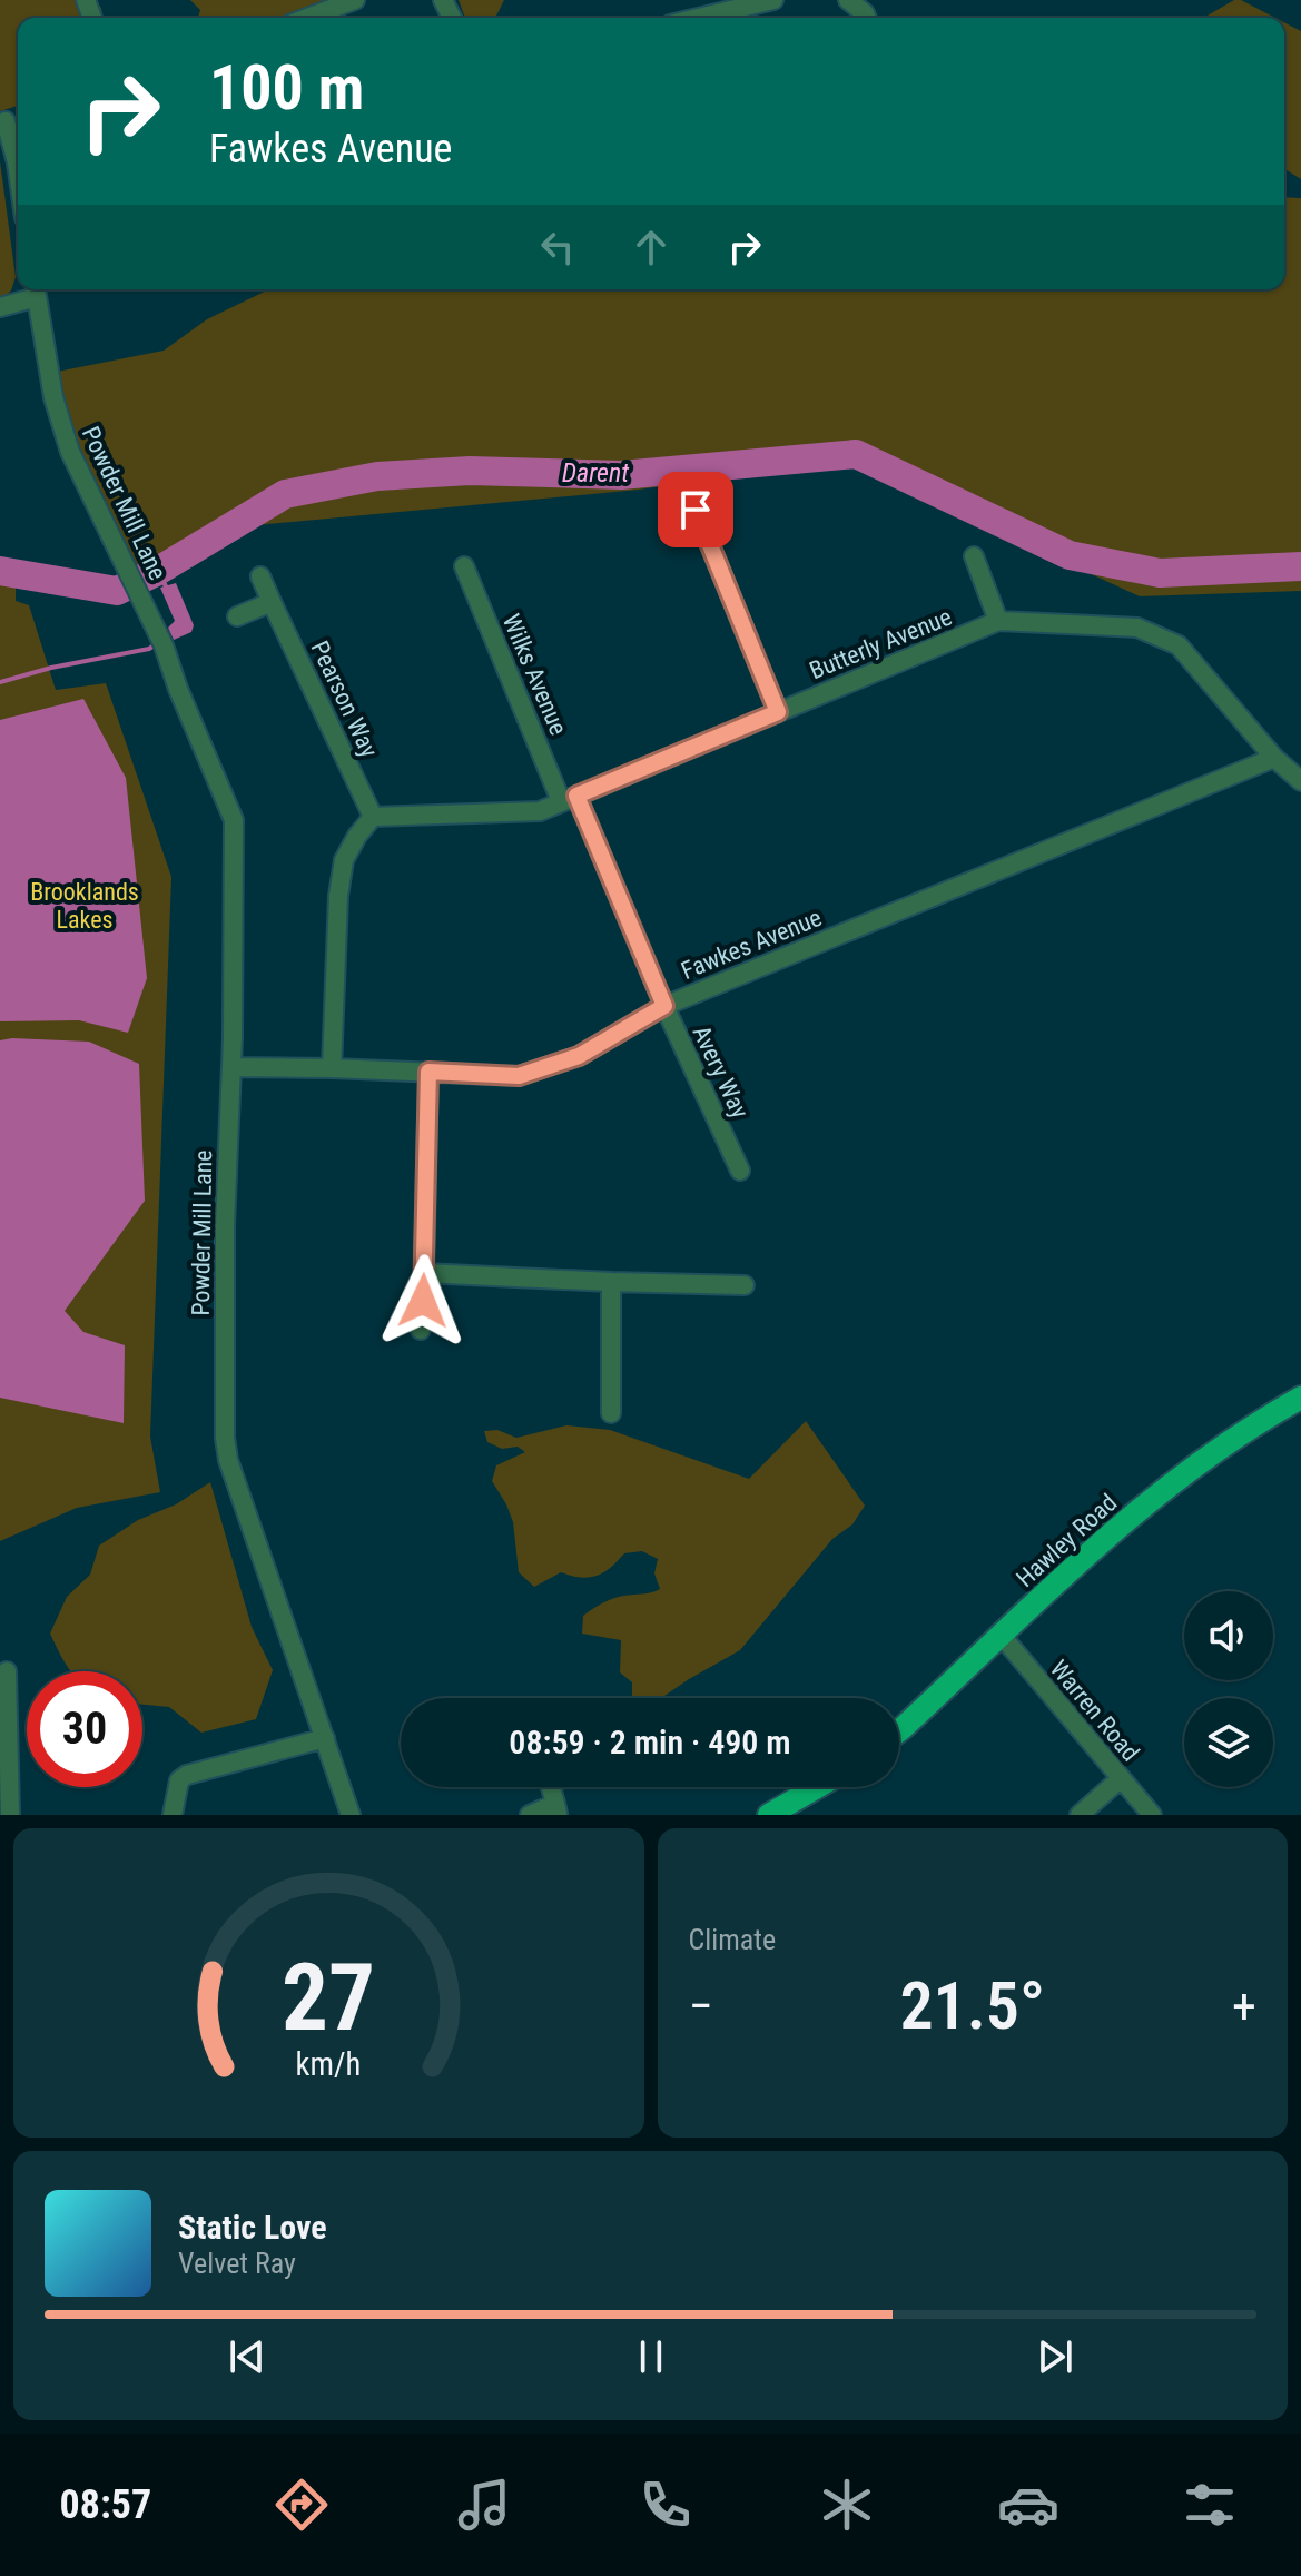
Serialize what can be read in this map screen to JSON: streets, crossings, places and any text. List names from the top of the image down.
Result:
{
  "streets": {
    "main road": ["Hawley Road"],
    "street": [
      "Powder Mill Lane",
      "Butterly Avenue",
      "Wilks Avenue",
      "Pearson Way",
      "Fawkes Avenue",
      "Avery Way",
      "Warren Road"
    ]
  },
  "crossings": [
    ["Powder Mill Lane", "Fawkes Avenue"],
    ["Butterly Avenue", "Wilks Avenue"],
    ["Butterly Avenue", "Pearson Way"],
    ["Butterly Avenue", "Fawkes Avenue"],
    ["Butterly Avenue", "Avery Way"],
    ["Wilks Avenue", "Avery Way"],
    ["Fawkes Avenue", "Avery Way"],
    ["Hawley Road", "Warren Road"]
  ],
  "water": ["Darent"],
  "parks": ["Brooklands Lakes"],
  "page": {
    "turn": ["100 m", "Fawkes Avenue"],
    "limit": "30",
    "trip": "08:59 · 2 min · 490 m",
    "tile": "Climate",
    "heat": ["−", "21.5°", "+"],
    "song": ["Static Love", "Velvet Ray"],
    "tabs": "08:57",
    "gauge": ["27", "km/h"]
  }
}
